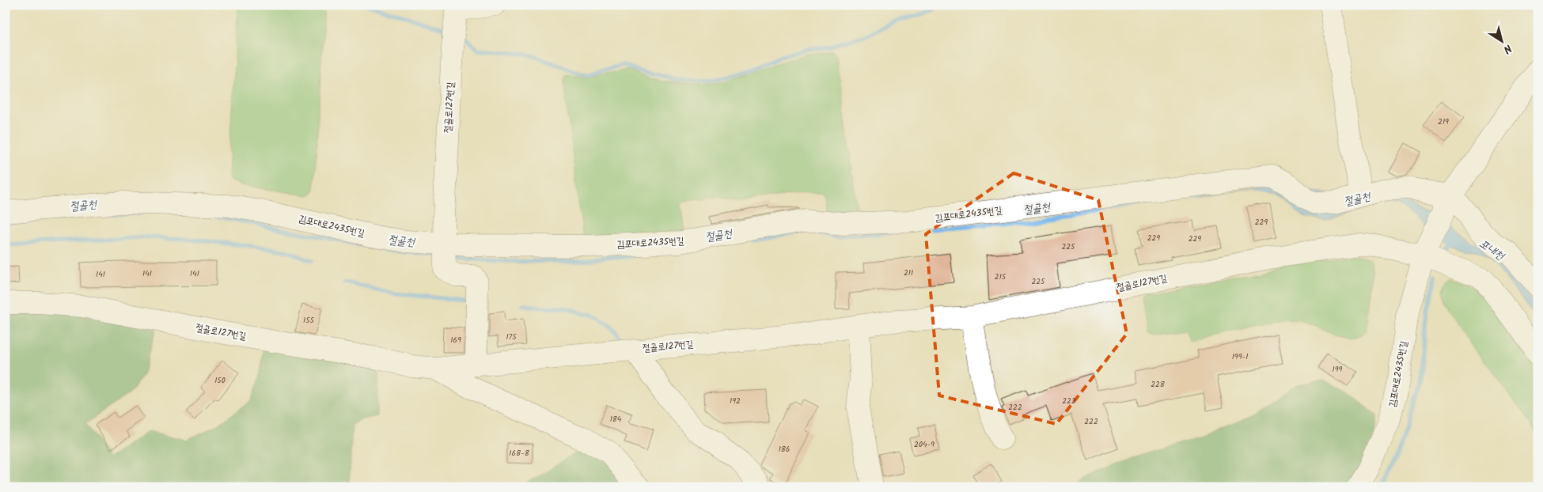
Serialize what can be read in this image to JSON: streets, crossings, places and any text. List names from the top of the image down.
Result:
{
  "streets": {
    "street": ["절골로127번길", "김포대로2435번길"]
  },
  "crossings": [
    ["절골로127번길", "김포대로2435번길"]
  ],
  "water": ["절골천", "포내천"],
  "house_numbers": [
    "219",
    "229",
    "229",
    "229",
    "225",
    "211",
    "141",
    "141",
    "141",
    "215",
    "225",
    "155",
    "175",
    "169",
    "199-1",
    "199",
    "150",
    "228",
    "192",
    "222",
    "222",
    "184",
    "222",
    "204-9",
    "186",
    "168-8"
  ],
  "north": "bottom right"
}
